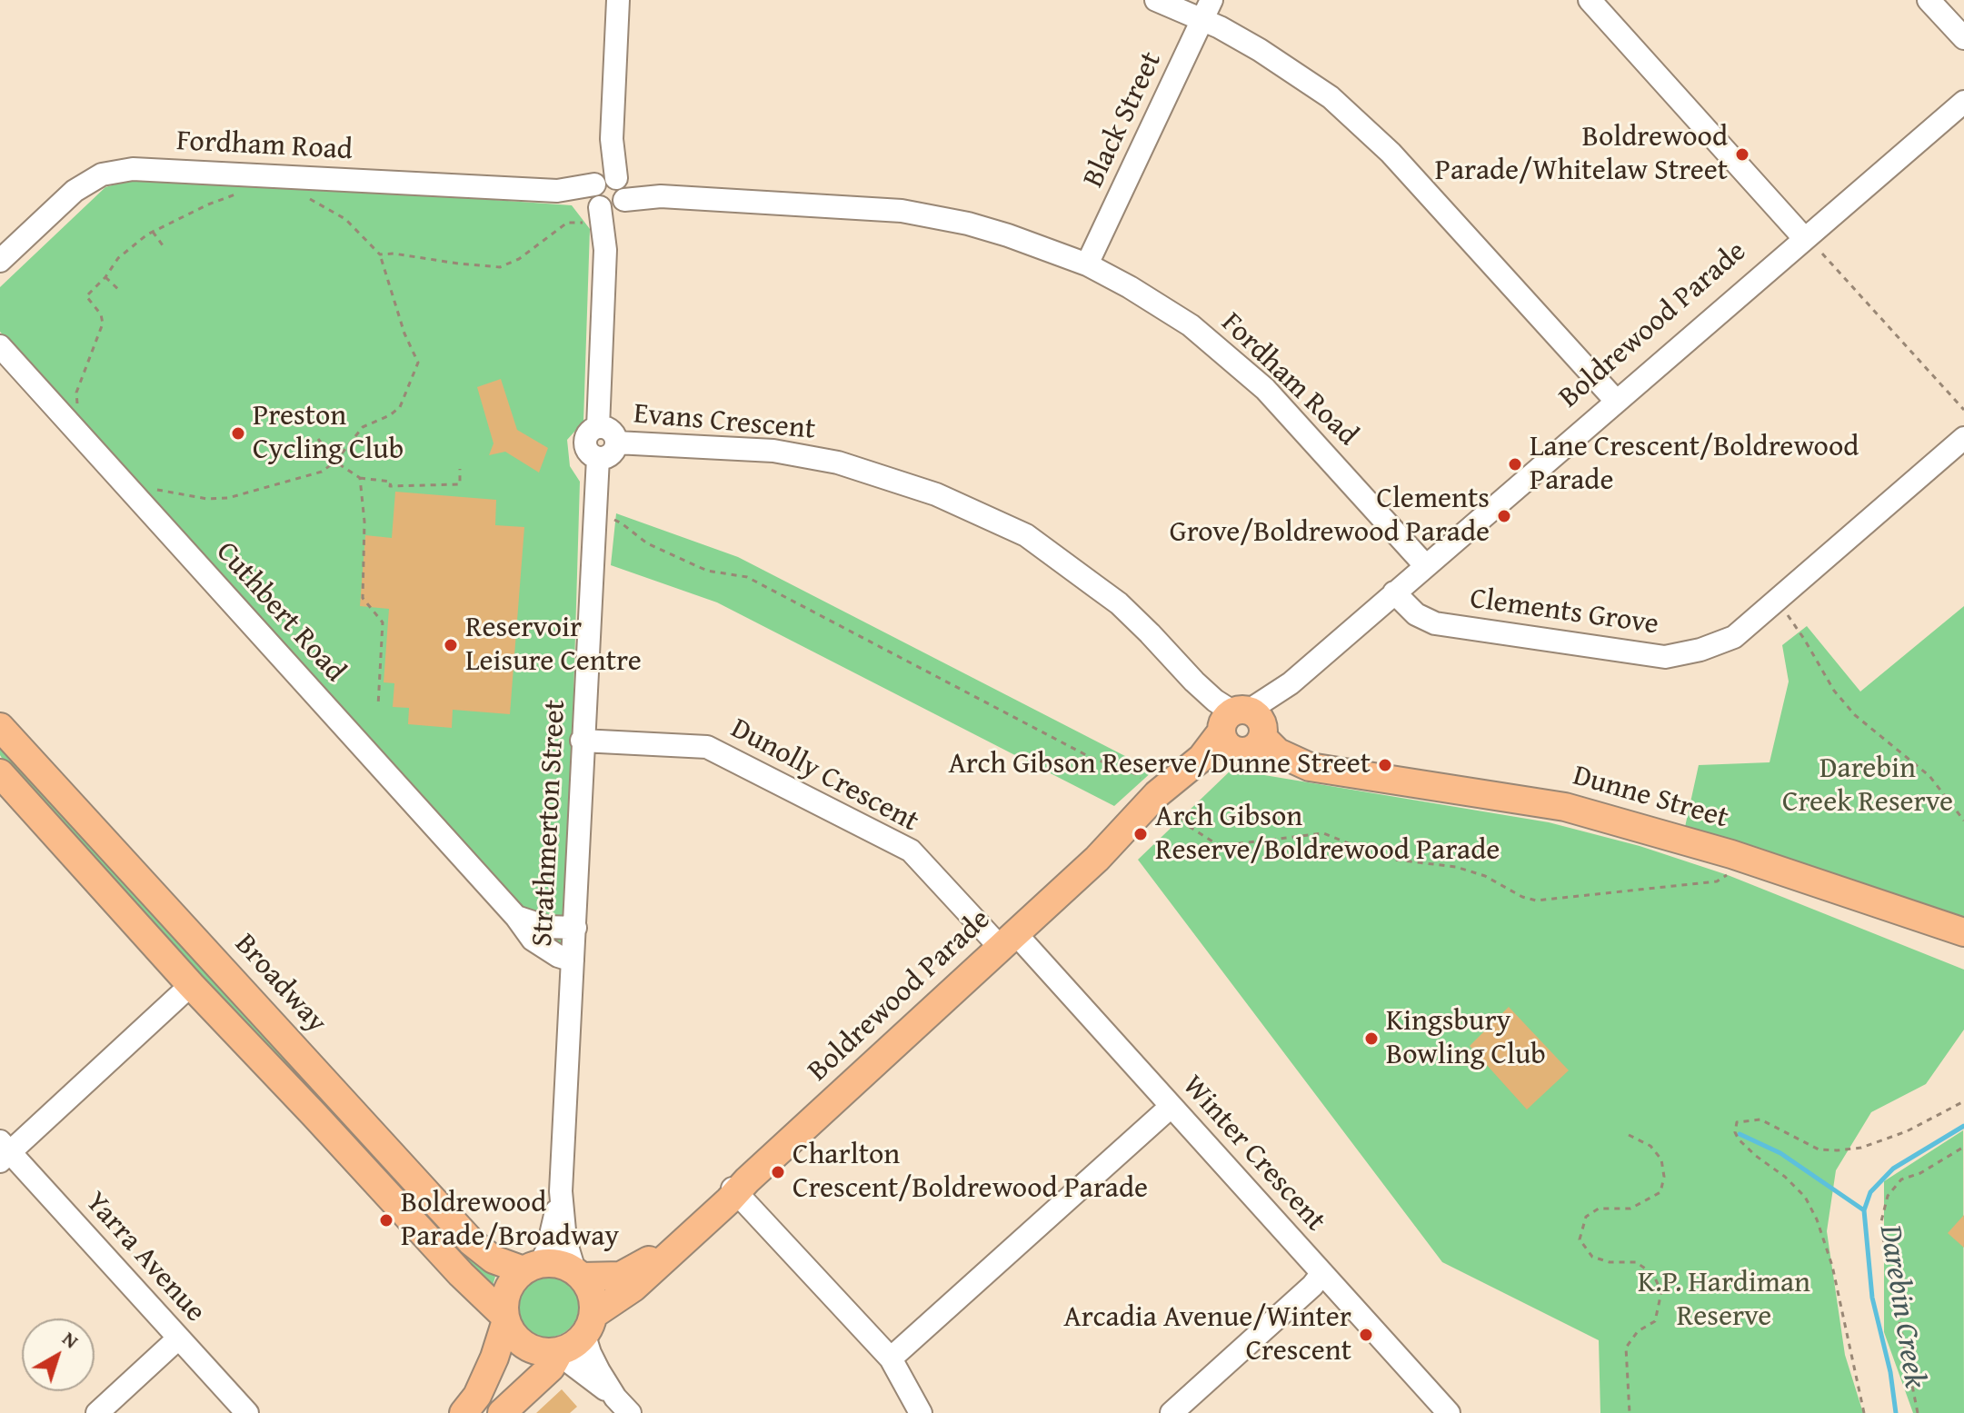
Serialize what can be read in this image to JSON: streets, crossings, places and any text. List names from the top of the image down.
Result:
{
  "streets": {
    "main road": ["Boldrewood Parade", "Dunne Street", "Broadway"],
    "street": [
      "Black Street",
      "Fordham Road",
      "Evans Crescent",
      "Cuthbert Road",
      "Clements Grove",
      "Dunolly Crescent",
      "Strathmerton Street",
      "Winter Crescent",
      "Yarra Avenue"
    ]
  },
  "crossings": [
    ["Black Street", "Fordham Road"],
    ["Fordham Road", "Boldrewood Parade"],
    ["Boldrewood Parade", "Evans Crescent"],
    ["Boldrewood Parade", "Clements Grove"],
    ["Boldrewood Parade", "Dunolly Crescent"],
    ["Boldrewood Parade", "Dunne Street"],
    ["Boldrewood Parade", "Strathmerton Street"],
    ["Boldrewood Parade", "Broadway"],
    ["Boldrewood Parade", "Winter Crescent"],
    ["Evans Crescent", "Dunne Street"],
    ["Evans Crescent", "Strathmerton Street"],
    ["Cuthbert Road", "Strathmerton Street"],
    ["Dunolly Crescent", "Strathmerton Street"],
    ["Dunolly Crescent", "Winter Crescent"],
    ["Strathmerton Street", "Broadway"]
  ],
  "water": ["Darebin Creek"],
  "parks": ["Darebin Creek Reserve", "K.P. Hardiman Reserve"],
  "places": [
    "Boldrewood Parade/Whitelaw Street",
    "Preston Cycling Club",
    "Lane Crescent/Boldrewood Parade",
    "Clements Grove/Boldrewood Parade",
    "Reservoir Leisure Centre",
    "Arch Gibson Reserve/Dunne Street",
    "Arch Gibson Reserve/Boldrewood Parade",
    "Kingsbury Bowling Club",
    "Charlton Crescent/Boldrewood Parade",
    "Boldrewood Parade/Broadway",
    "Arcadia Avenue/Winter Crescent"
  ],
  "north": "top right"
}
